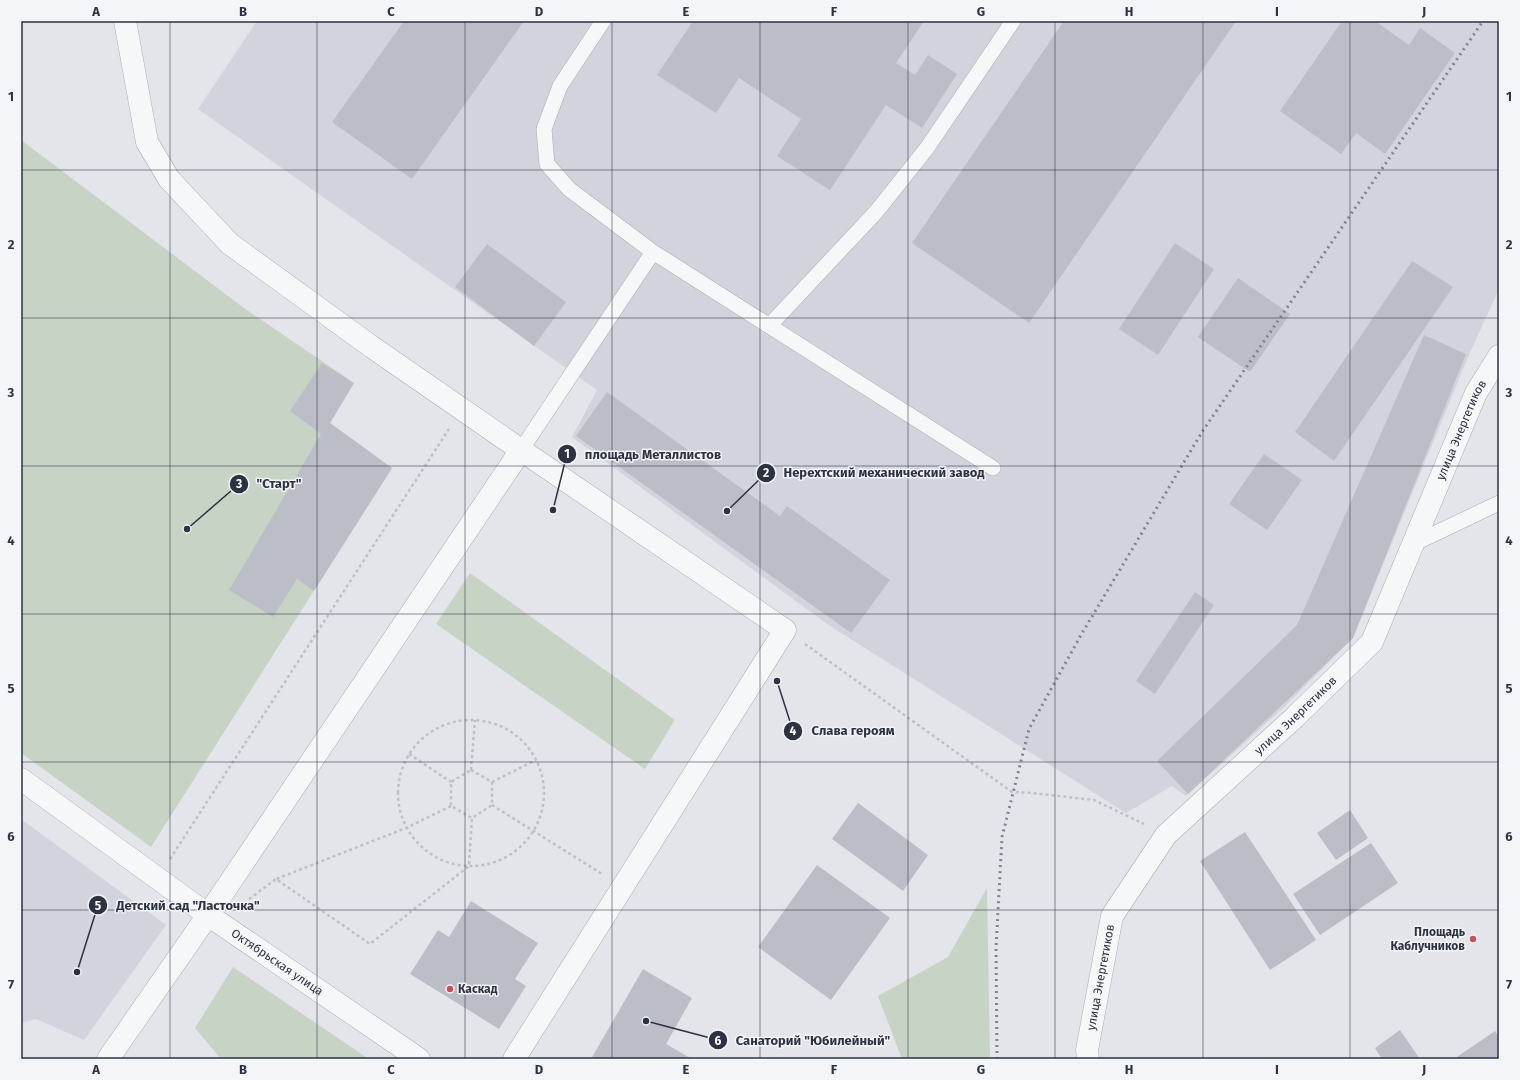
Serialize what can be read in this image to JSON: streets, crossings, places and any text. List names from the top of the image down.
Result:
{
  "streets": {
    "street": ["улица Энергетиков", "Октябрьская улица"]
  },
  "places": [
    "площадь Металлистов",
    "Нерехтский механический завод",
    "\"Старт\"",
    "Слава героям",
    "Площадь Каблучников",
    "Детский сад \"Ласточка\"",
    "Каскад",
    "Санаторий \"Юбилейный\""
  ],
  "grid": {
    "columns": [
      "A",
      "B",
      "C",
      "D",
      "E",
      "F",
      "G",
      "H",
      "I",
      "J"
    ],
    "rows": [
      "1",
      "2",
      "3",
      "4",
      "5",
      "6",
      "7"
    ]
  }
}
